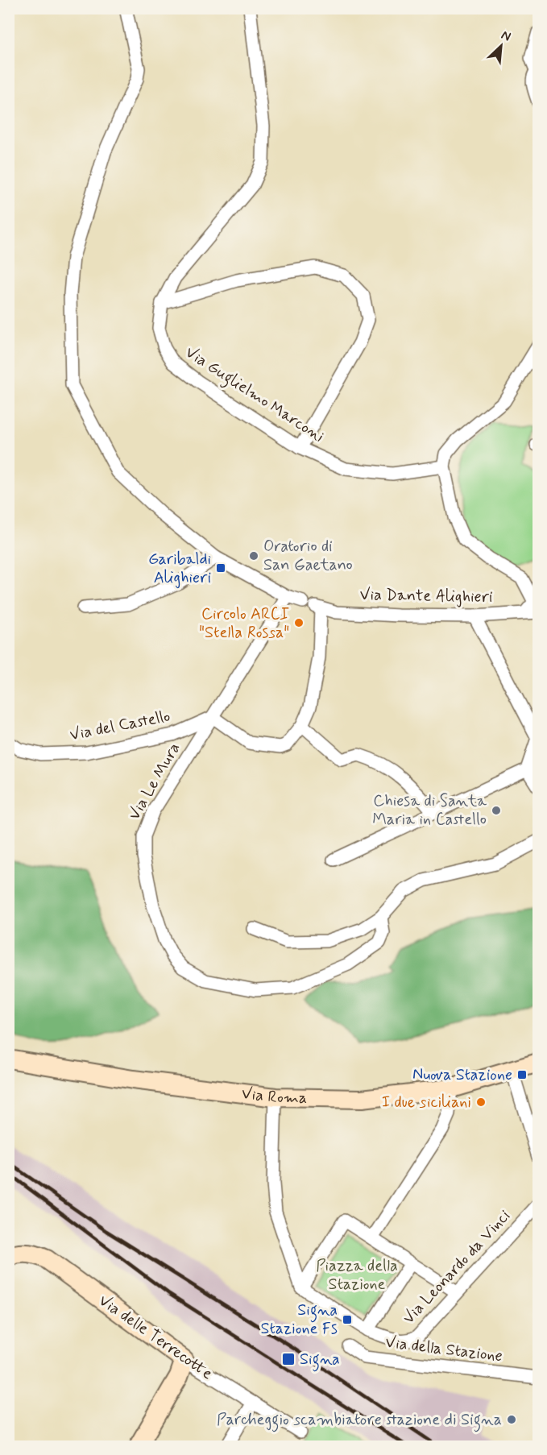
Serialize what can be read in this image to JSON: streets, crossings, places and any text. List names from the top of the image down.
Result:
{
  "streets": {
    "main road": ["Via Roma", "Via delle Terrecotte"],
    "street": [
      "Via Guglielmo Marconi",
      "Via Dante Alighieri",
      "Via del Castello",
      "Via Le Mura",
      "Via Leonardo da Vinci",
      "Via della Stazione"
    ]
  },
  "crossings": [
    ["Via del Castello", "Via Le Mura"]
  ],
  "parks": ["Piazza della Stazione"],
  "places": {
    "other": [
      "Oratorio di San Gaetano",
      "Circolo ARCI \"Stella Rossa\"",
      "Chiesa di Santa Maria in Castello",
      "I due siciliani",
      "Parcheggio scambiatore stazione di Signa"
    ],
    "transit": [
      "Garibaldi Alighieri",
      "Nuova Stazione",
      "Signa Stazione Fs",
      "Signa"
    ]
  },
  "north": "top right"
}
